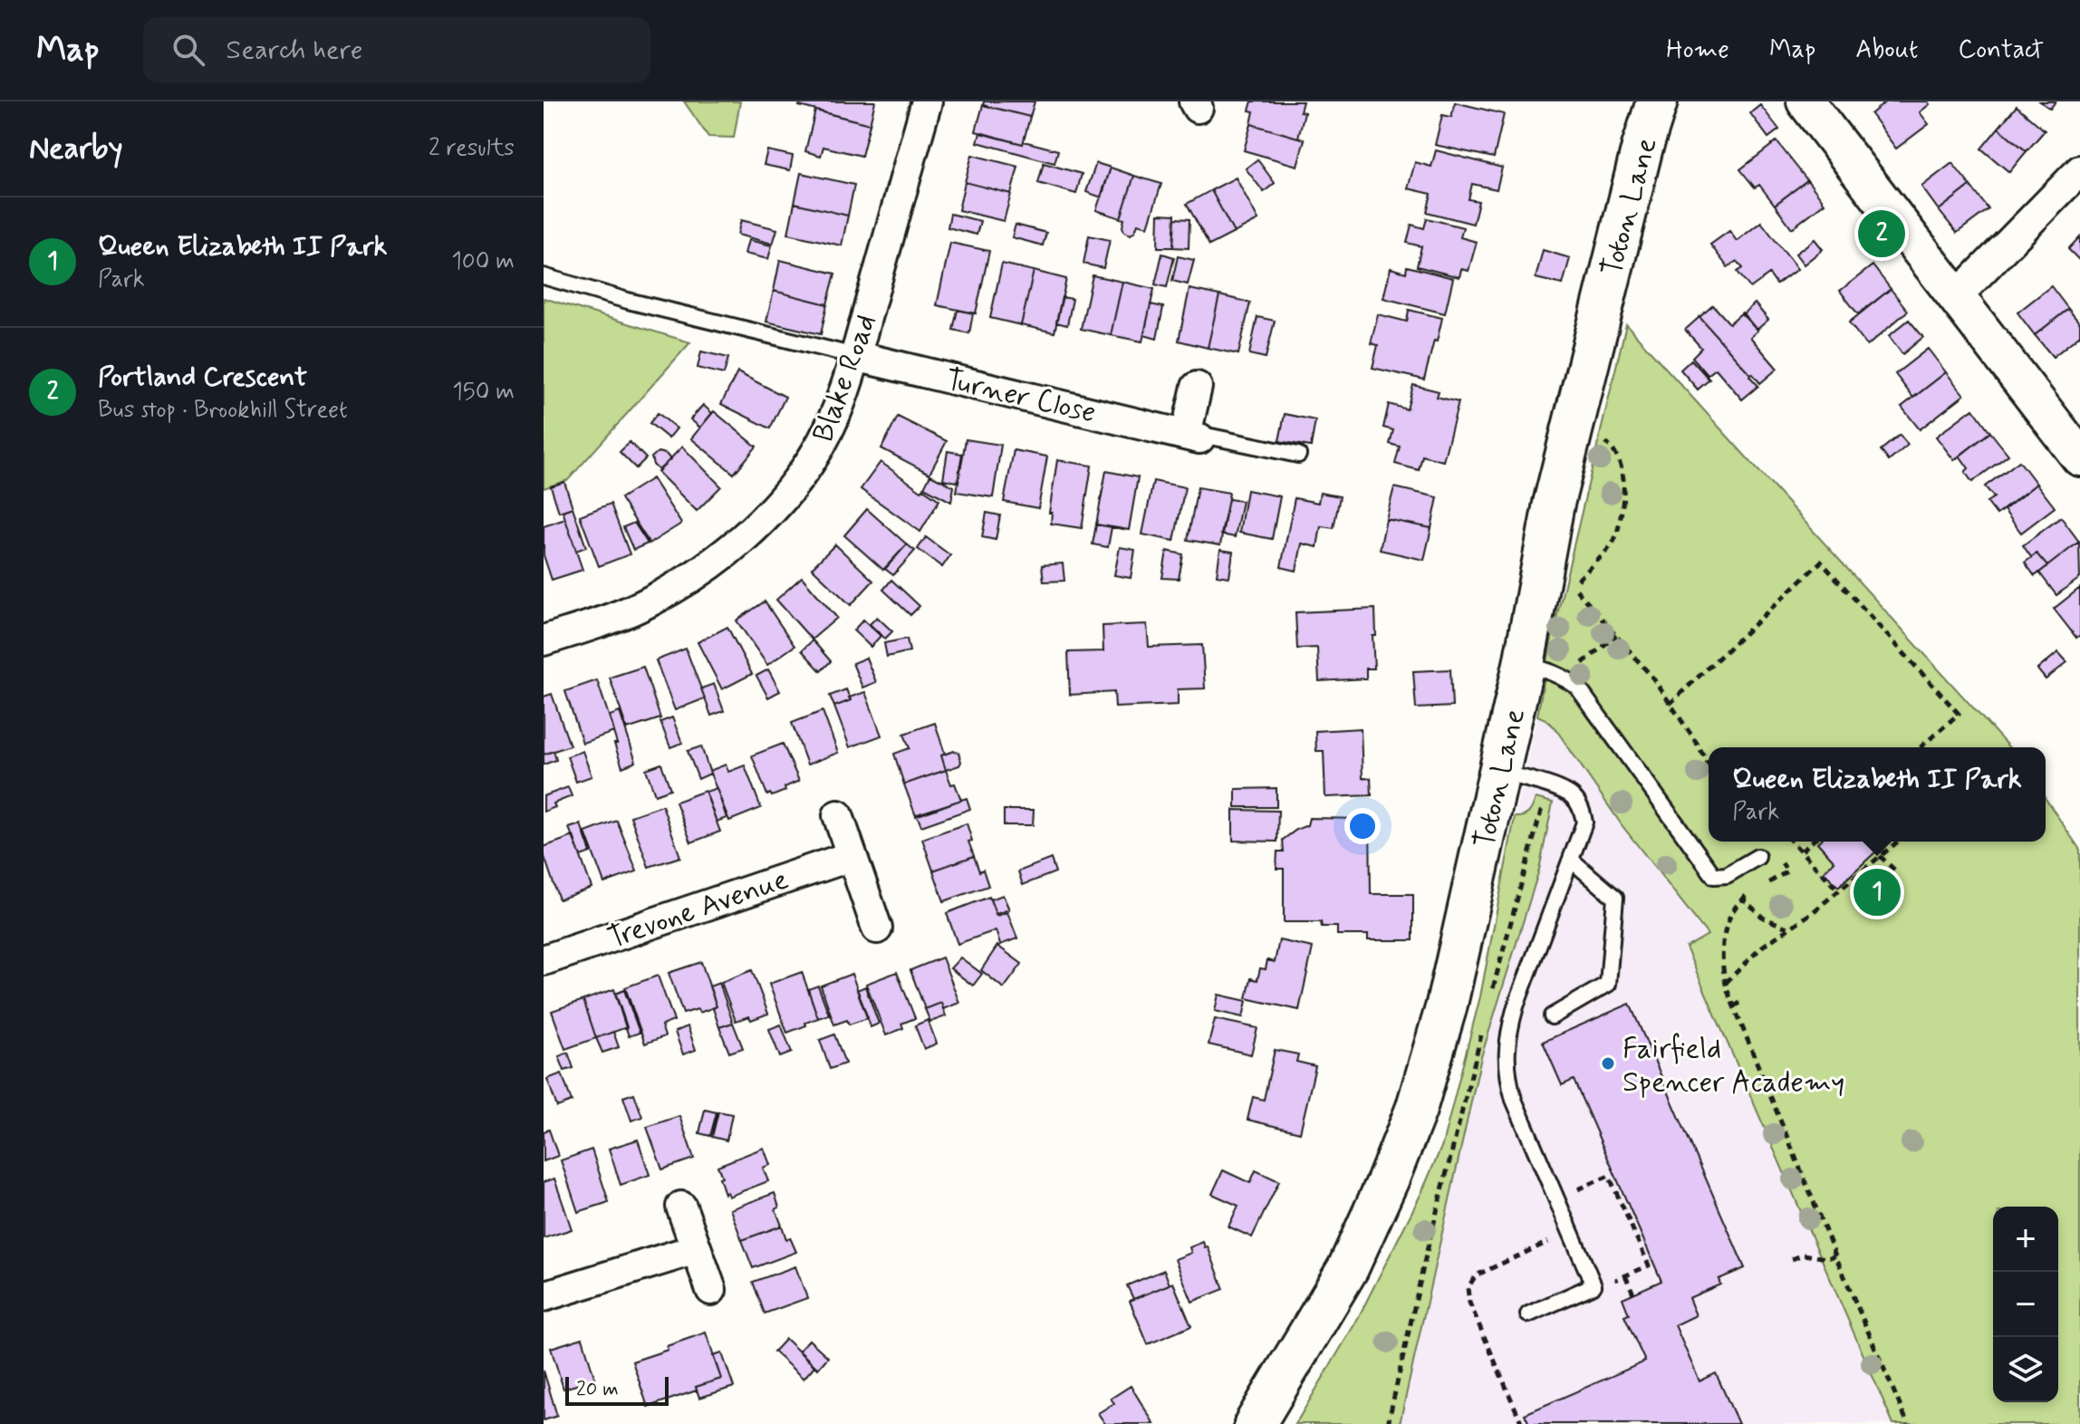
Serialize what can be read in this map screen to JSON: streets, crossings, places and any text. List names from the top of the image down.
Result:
{
  "streets": {
    "main road": ["Toton Lane"],
    "street": ["Blake Road", "Turner Close", "Trevone Avenue"]
  },
  "crossings": [
    ["Blake Road", "Turner Close"]
  ],
  "places": ["Fairfield Spencer Academy"],
  "scale_bar": "20 m",
  "page": {
    "header": "Map",
    "search": "Search here",
    "nav": [
      "Home",
      "Map",
      "About",
      "Contact"
    ],
    "heading": ["Nearby", "2 results"],
    "list": [
      {
        "mark": "1",
        "name": "Queen Elizabeth II Park",
        "note": "Park",
        "value": "100 m"
      },
      {
        "mark": "2",
        "name": "Portland Crescent",
        "note": "Bus stop · Brookhill Street",
        "value": "150 m"
      }
    ],
    "pins": ["2", "1"],
    "popup": ["Queen Elizabeth II Park", "Park"],
    "map_buttons": ["+", "−"],
    "scale": "20 m"
  }
}
